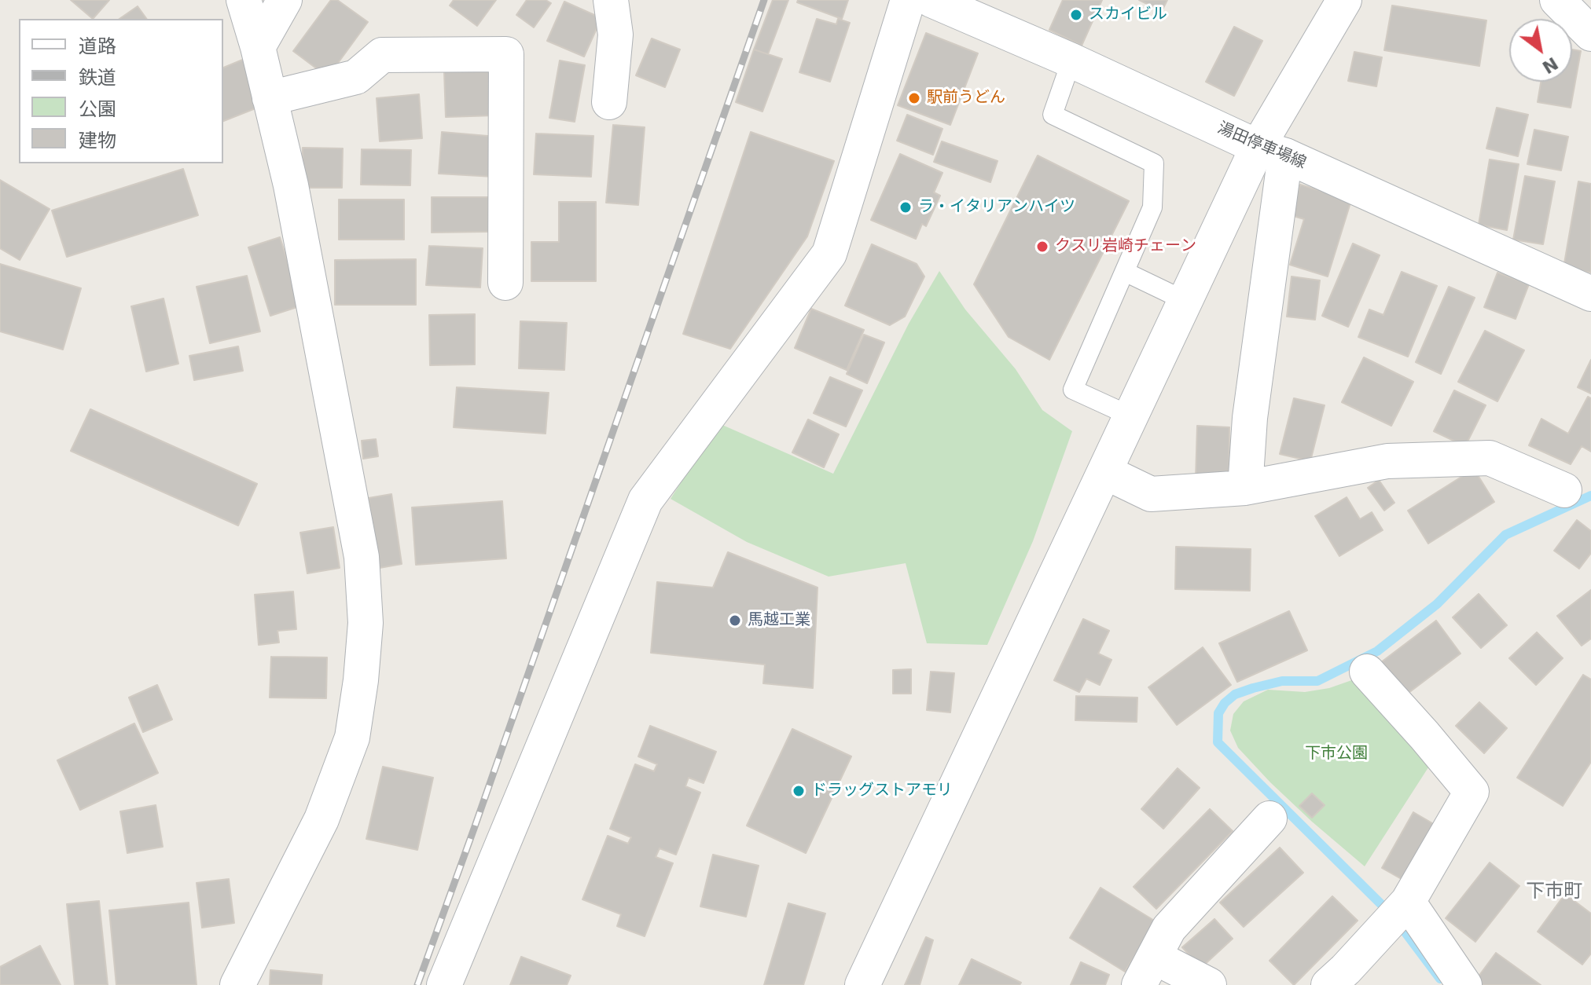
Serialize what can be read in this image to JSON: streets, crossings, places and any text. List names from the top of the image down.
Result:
{
  "streets": {
    "street": ["湯田停車場線"]
  },
  "districts": ["下市町"],
  "parks": ["下市公園"],
  "places": [
    "スカイビル",
    "駅前うどん",
    "ラ・イタリアンハイツ",
    "クスリ岩崎チェーン",
    "馬越工業",
    "ドラッグストアモリ"
  ],
  "legend": [
    "道路",
    "鉄道",
    "公園",
    "建物"
  ],
  "north": "bottom right"
}
